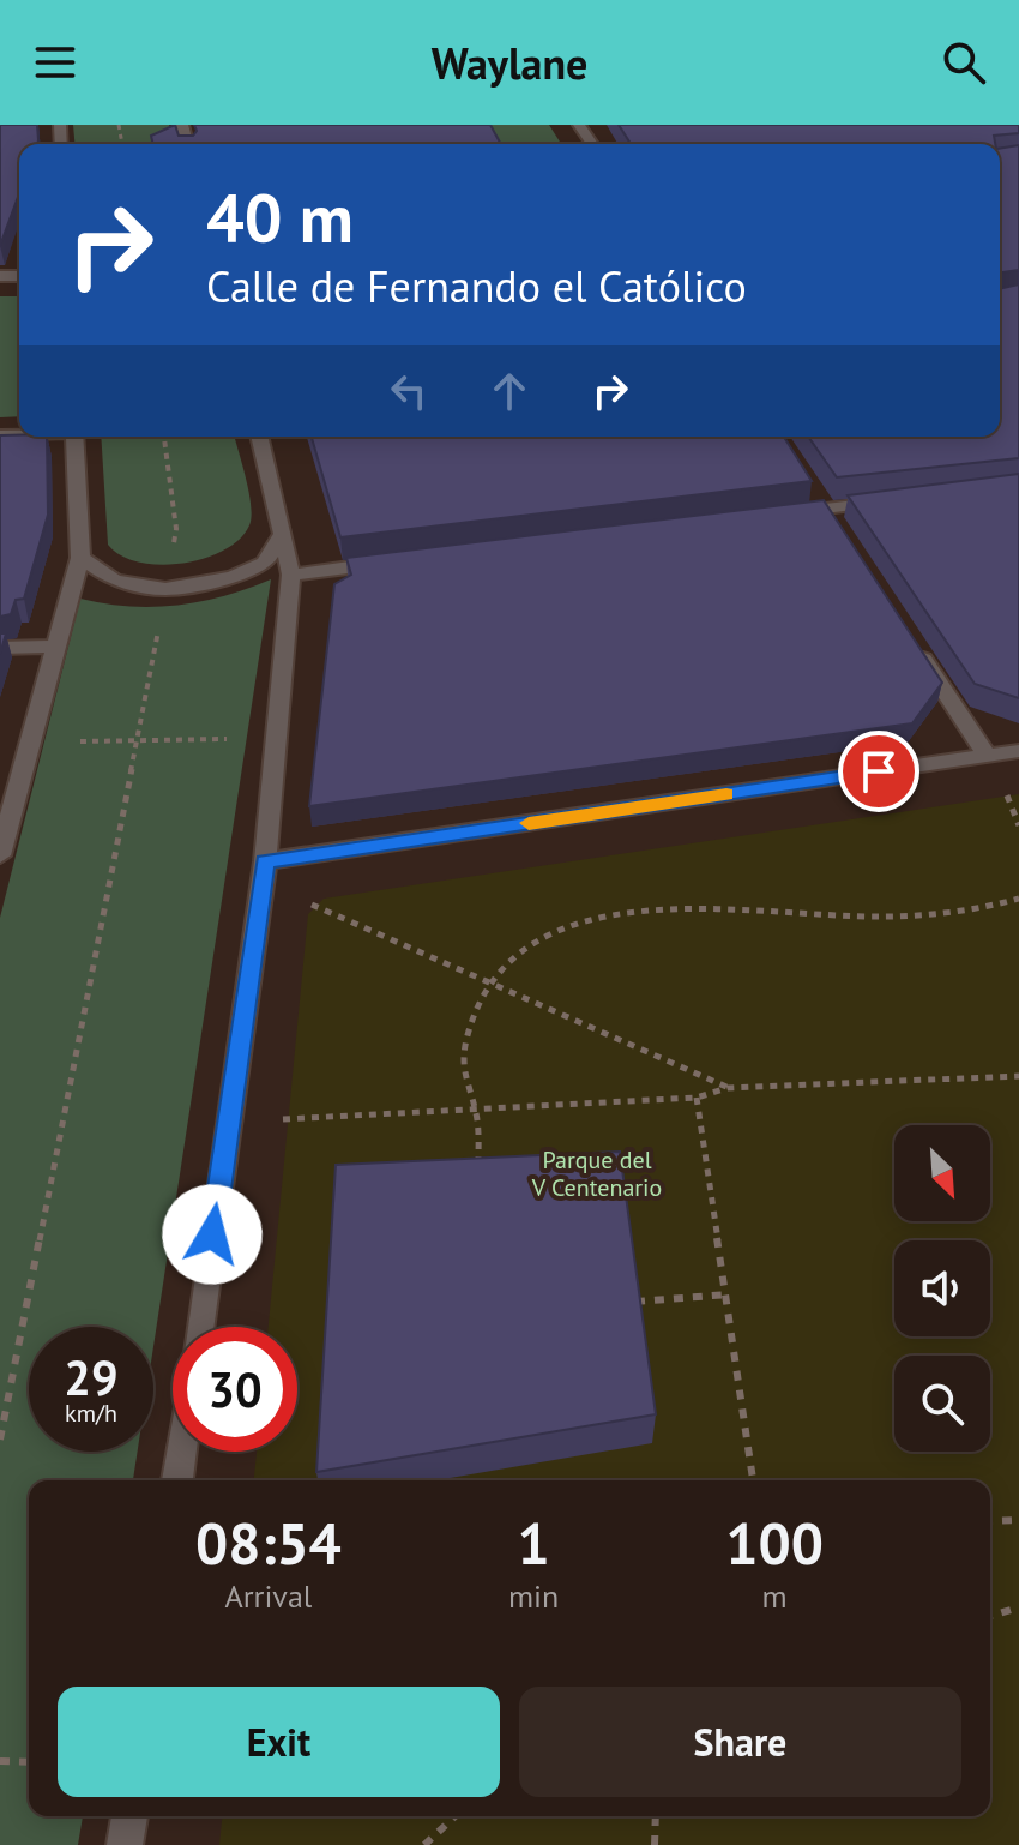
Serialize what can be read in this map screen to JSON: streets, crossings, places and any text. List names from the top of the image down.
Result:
{
  "parks": ["Parque del V Centenario"],
  "north": "bottom right",
  "page": {
    "header": "Waylane",
    "turn": ["40 m", "Calle de Fernando el Católico"],
    "speed": "29 km/h",
    "limit": "30",
    "eta": [
      "08:54",
      "Arrival",
      "1",
      "min",
      "100",
      "m"
    ],
    "buttons": ["Exit", "Share"]
  }
}
